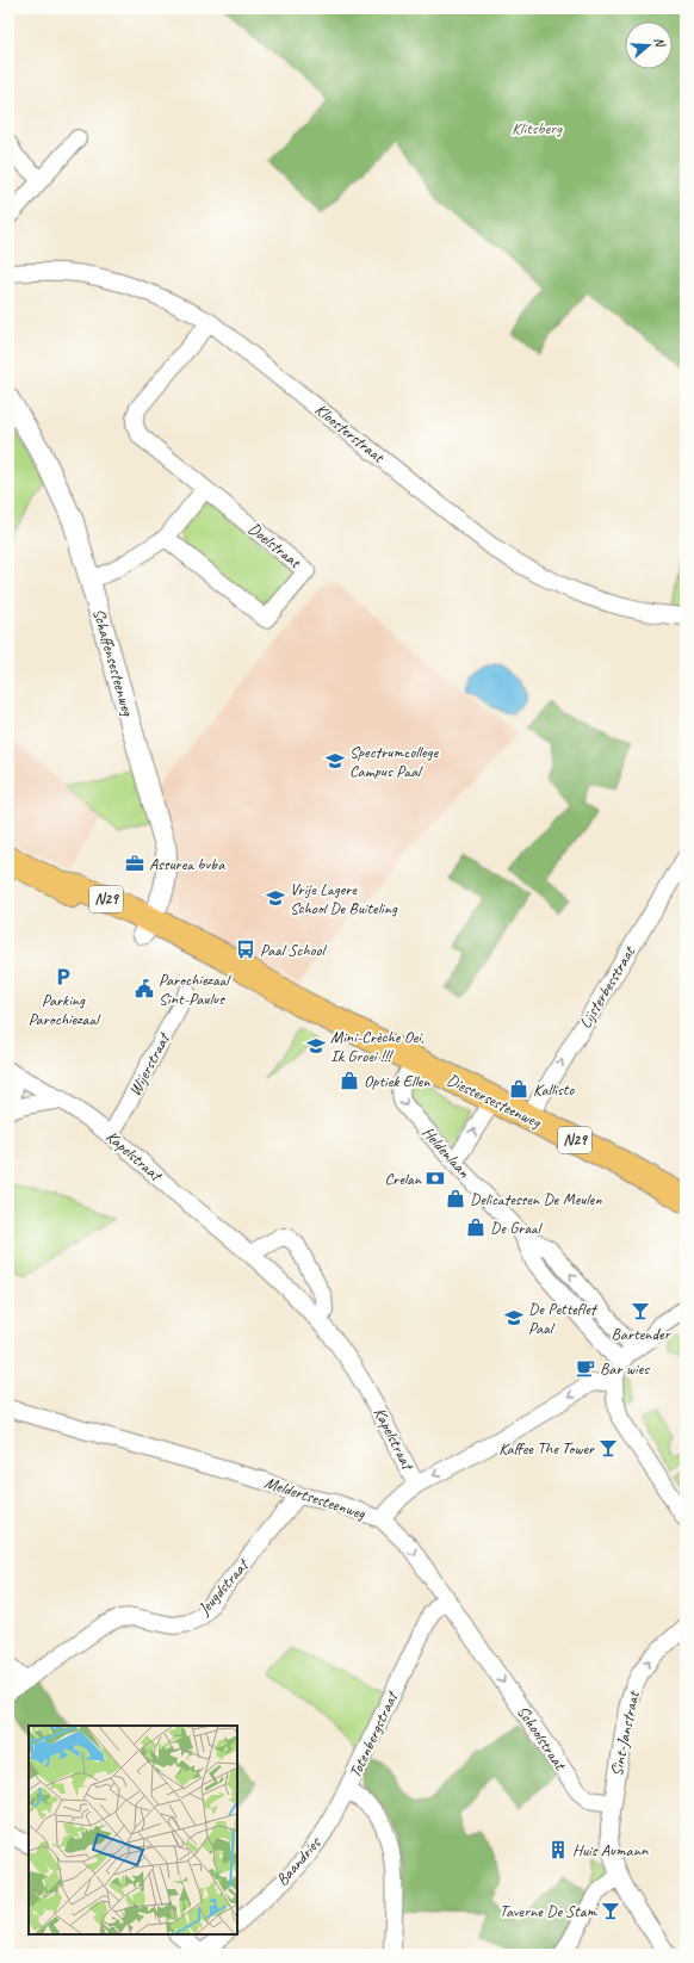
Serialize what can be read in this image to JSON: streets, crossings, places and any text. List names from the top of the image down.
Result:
{
  "streets": {
    "main road": ["N29", "Diestersesteenweg"],
    "street": [
      "Kloosterstraat",
      "Doelstraat",
      "Schaffensesteenweg",
      "Lijsterbesstraat",
      "Wijerstraat",
      "Heldenlaan",
      "Kapelstraat",
      "Meldertsesteenweg",
      "Jeugdstraat",
      "Sint-Janstraat",
      "Totenbergstraat",
      "Schoolstraat",
      "Baandries"
    ]
  },
  "crossings": [
    ["Kloosterstraat", "Doelstraat"],
    ["Schaffensesteenweg", "Diestersesteenweg"],
    ["Lijsterbesstraat", "Diestersesteenweg"],
    ["Wijerstraat", "Kapelstraat"],
    ["Diestersesteenweg", "Heldenlaan"],
    ["Kapelstraat", "Meldertsesteenweg"],
    ["Meldertsesteenweg", "Jeugdstraat"],
    ["Meldertsesteenweg", "Schoolstraat"],
    ["Sint-Janstraat", "Schoolstraat"],
    ["Totenbergstraat", "Schoolstraat"],
    ["Totenbergstraat", "Baandries"]
  ],
  "one_way": ["Lijsterbesstraat", "Sint-Janstraat", "Schoolstraat"],
  "parks": ["Klitsberg"],
  "places": {
    "school or university": [
      "Spectrumcollege Campus Paal",
      "Vrije Lagere School De Buiteling",
      "Mini-Crèche Oei, Ik Groei !!!",
      "De Petteflet Paal"
    ],
    "office": ["Assurea bvba"],
    "bus stop": ["Paal School"],
    "parking": ["Parking Parochiezaal"],
    "public building": ["Parochiezaal Sint-Paulus"],
    "shop": [
      "Optiek Ellen",
      "Kallisto",
      "Delicatessen De Meulen",
      "De Graal"
    ],
    "bank": ["Crelan"],
    "bar": ["Bartender", "Kaffee The Tower", "Taverne De Stam"],
    "cafe": ["Bar wies"],
    "building": ["Huis Aumann"]
  },
  "north": "right"
}
